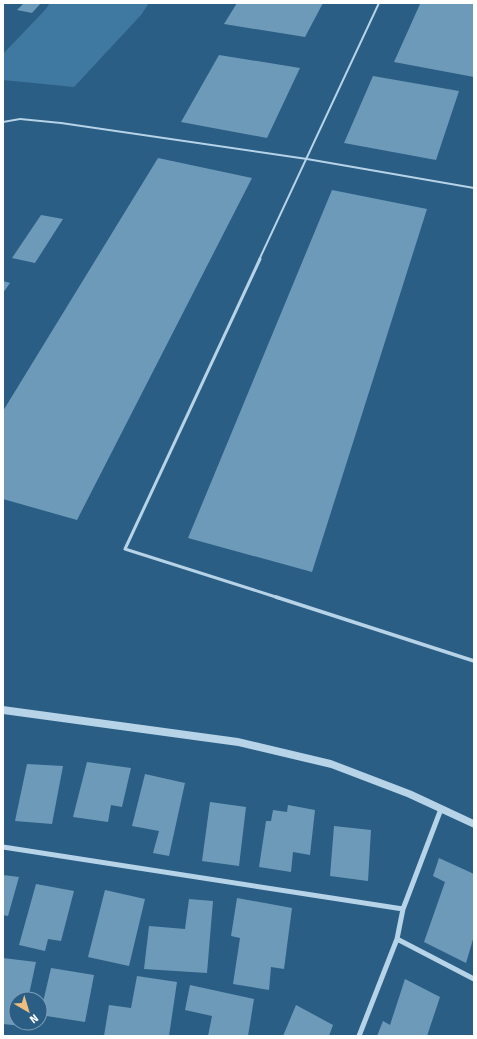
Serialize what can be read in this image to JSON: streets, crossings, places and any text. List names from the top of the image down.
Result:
{
  "north": "bottom right"
}
